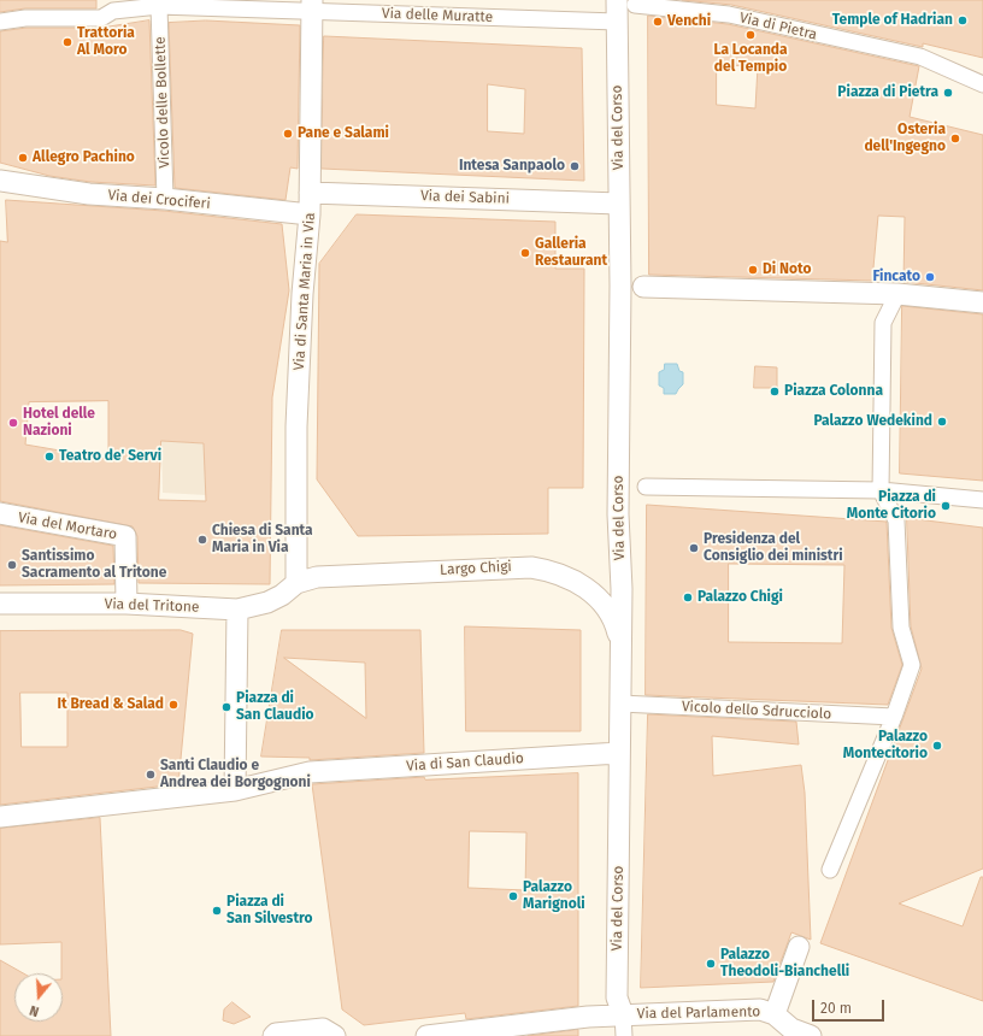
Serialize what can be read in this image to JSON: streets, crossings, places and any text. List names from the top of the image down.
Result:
{
  "streets": {
    "street": [
      "Via delle Muratte",
      "Via di Pietra",
      "Vicolo delle Bollette",
      "Via del Corso",
      "Via dei Sabini",
      "Via dei Crociferi",
      "Via di Santa Maria in Via",
      "Via del Mortaro",
      "Largo Chigi",
      "Via del Tritone",
      "Vicolo dello Sdrucciolo",
      "Via di San Claudio",
      "Via del Parlamento"
    ]
  },
  "crossings": [
    ["Via delle Muratte", "Vicolo delle Bollette"],
    ["Via delle Muratte", "Via del Corso"],
    ["Via delle Muratte", "Via di Santa Maria in Via"],
    ["Via di Pietra", "Via del Corso"],
    ["Vicolo delle Bollette", "Via dei Crociferi"],
    ["Via del Corso", "Via dei Sabini"],
    ["Via del Corso", "Largo Chigi"],
    ["Via del Corso", "Vicolo dello Sdrucciolo"],
    ["Via del Corso", "Via di San Claudio"],
    ["Via del Corso", "Via del Parlamento"],
    ["Via dei Sabini", "Via di Santa Maria in Via"],
    ["Via dei Crociferi", "Via di Santa Maria in Via"],
    ["Via di Santa Maria in Via", "Largo Chigi"],
    ["Via di Santa Maria in Via", "Via del Tritone"],
    ["Via del Mortaro", "Via del Tritone"],
    ["Largo Chigi", "Via del Tritone"]
  ],
  "places": [
    "Temple of Hadrian",
    "Venchi",
    "La Locanda del Tempio",
    "Trattoria Al Moro",
    "Piazza di Pietra",
    "Pane e Salami",
    "Osteria dell'Ingegno",
    "Allegro Pachino",
    "Intesa Sanpaolo",
    "Galleria Restaurant",
    "Di Noto",
    "Fincato",
    "Piazza Colonna",
    "Palazzo Wedekind",
    "Hotel delle Nazioni",
    "Teatro de' Servi",
    "Piazza di Monte Citorio",
    "Chiesa di Santa Maria in Via",
    "Presidenza del Consiglio dei ministri",
    "Santissimo Sacramento al Tritone",
    "Palazzo Chigi",
    "It Bread & Salad",
    "Piazza di San Claudio",
    "Palazzo Montecitorio",
    "Santi Claudio e Andrea dei Borgognoni",
    "Palazzo Marignoli",
    "Piazza di San Silvestro",
    "Palazzo Theodoli-Bianchelli"
  ],
  "scale_bar": "20 m",
  "north": "bottom"
}
